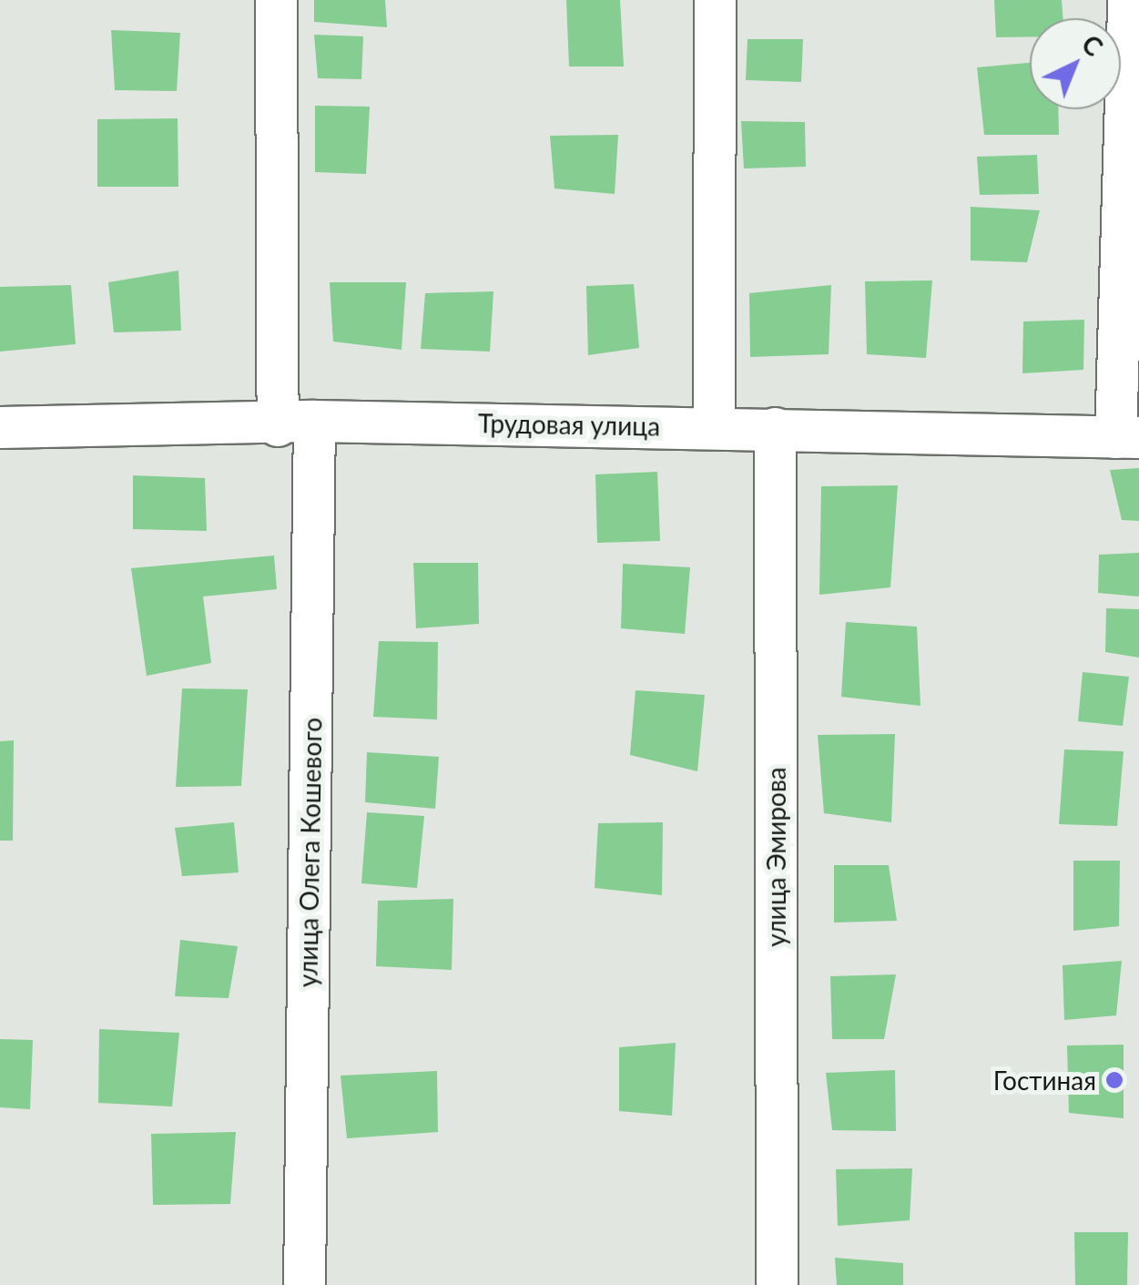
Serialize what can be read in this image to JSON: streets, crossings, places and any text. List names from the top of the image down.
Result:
{
  "streets": {
    "street": ["Трудовая улица", "улица Олега Кошевого", "улица Эмирова"]
  },
  "crossings": [
    ["Трудовая улица", "улица Олега Кошевого"],
    ["Трудовая улица", "улица Эмирова"]
  ],
  "places": ["Гостиная"],
  "north": "top right"
}
